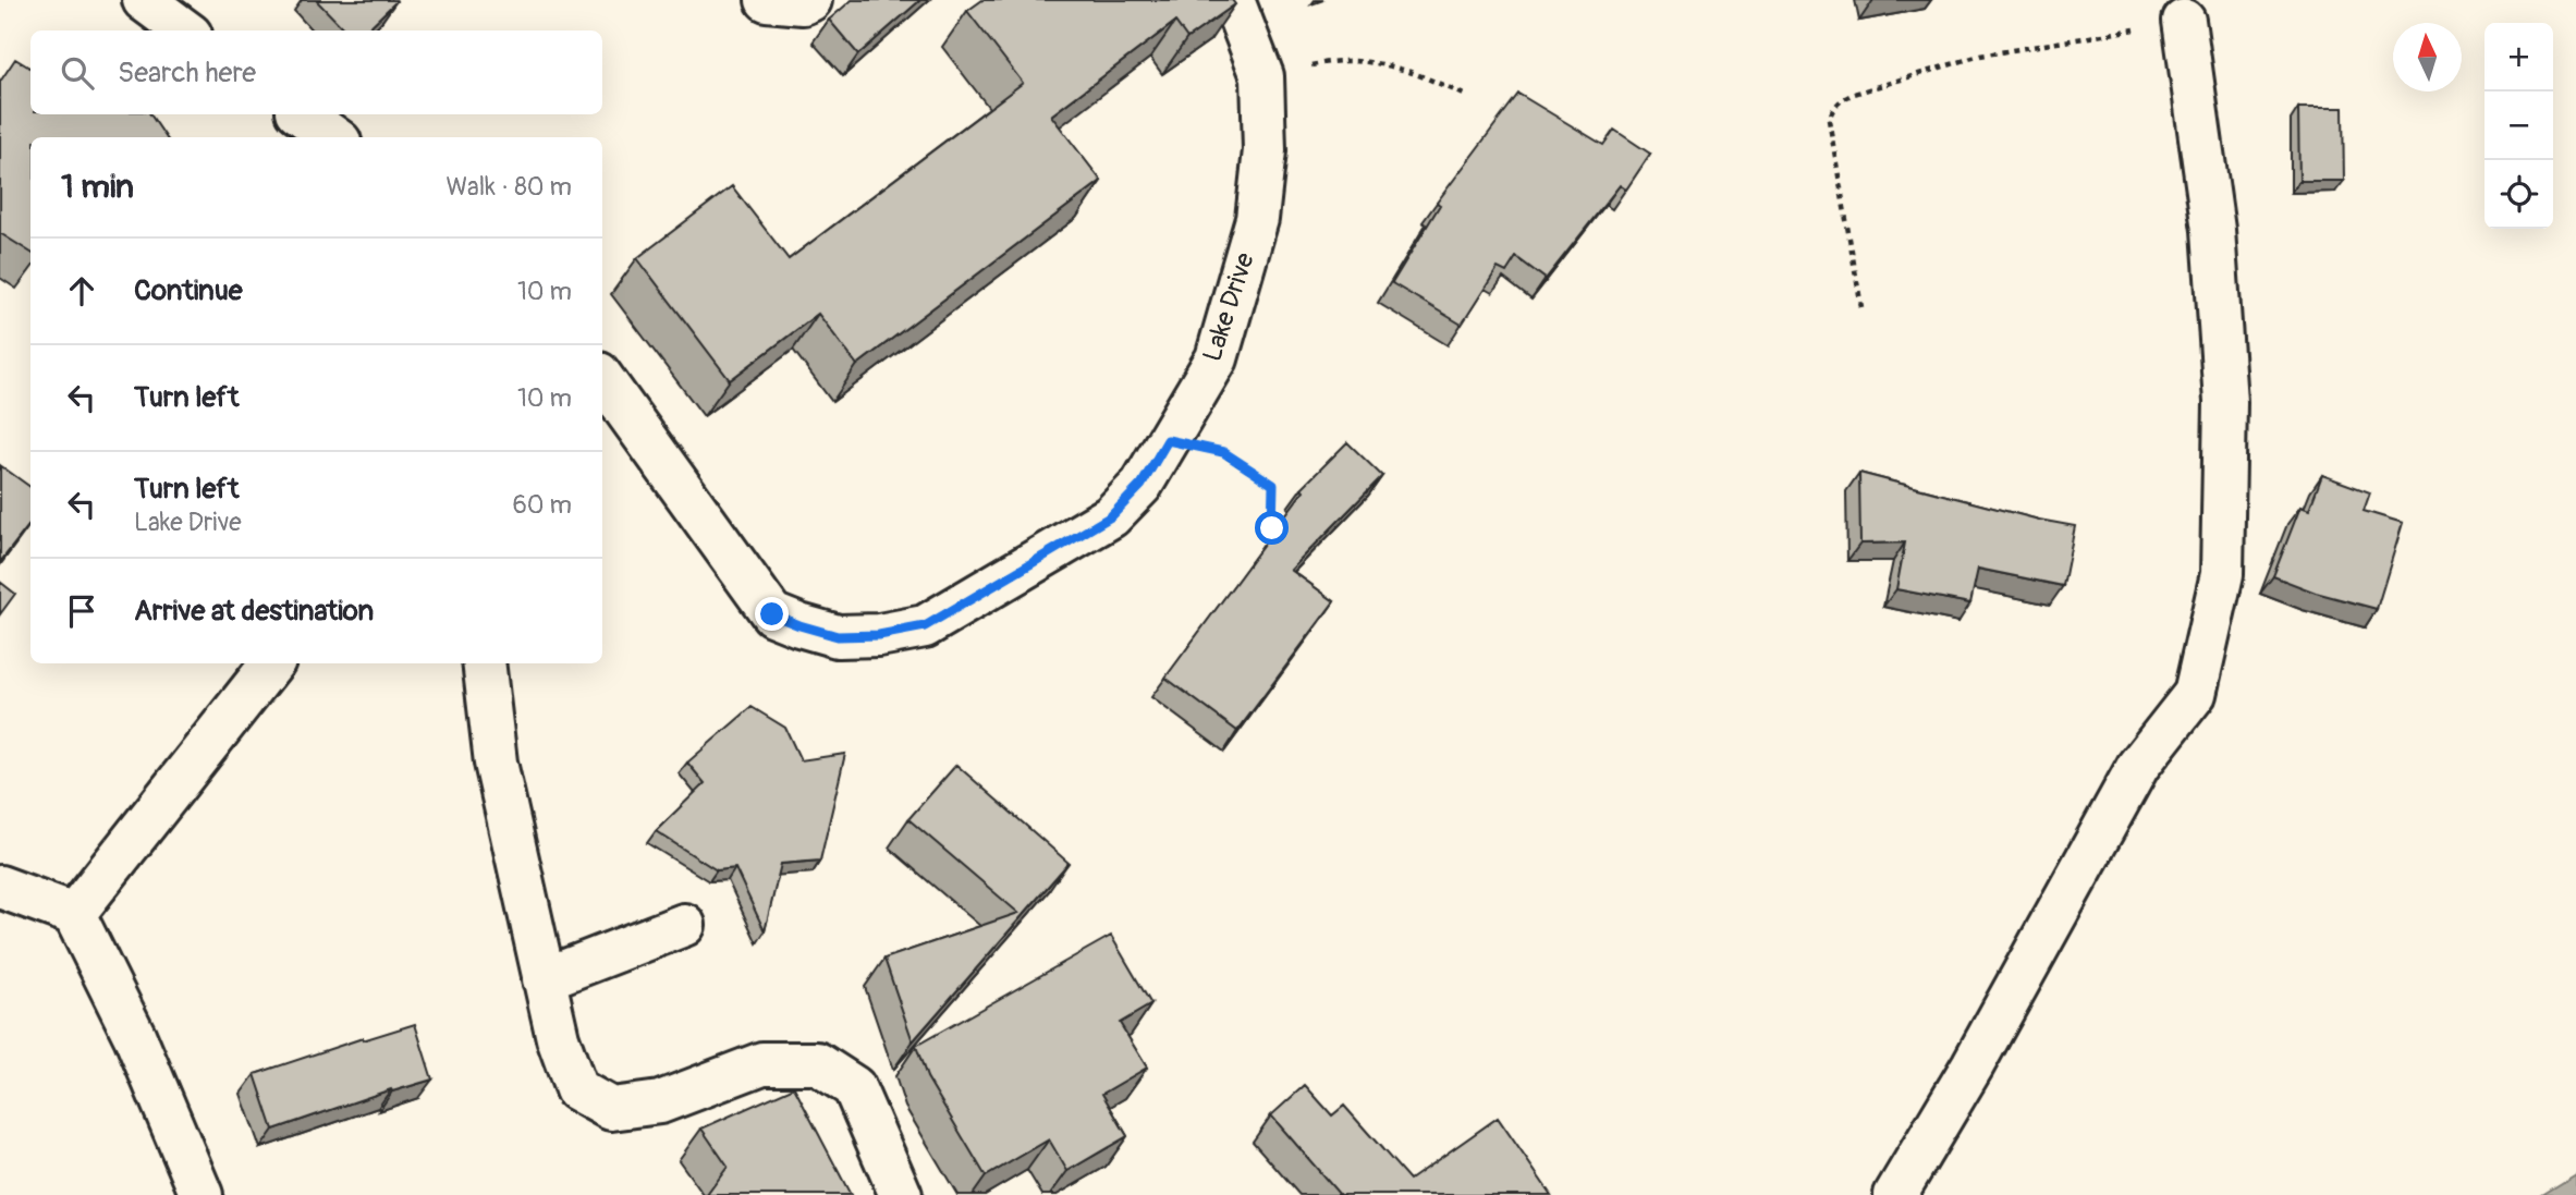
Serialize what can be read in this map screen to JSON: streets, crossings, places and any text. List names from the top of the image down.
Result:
{
  "streets": {
    "street": ["Lake Drive"]
  },
  "north": "top",
  "page": {
    "map_buttons": ["+", "−"],
    "search": "Search here",
    "heading": ["1 min", "Walk · 80 m"],
    "list": [
      ["Continue", "10 m"],
      ["Turn left", "10 m"],
      ["Turn left", "Lake Drive", "60 m"],
      "Arrive at destination"
    ]
  }
}
